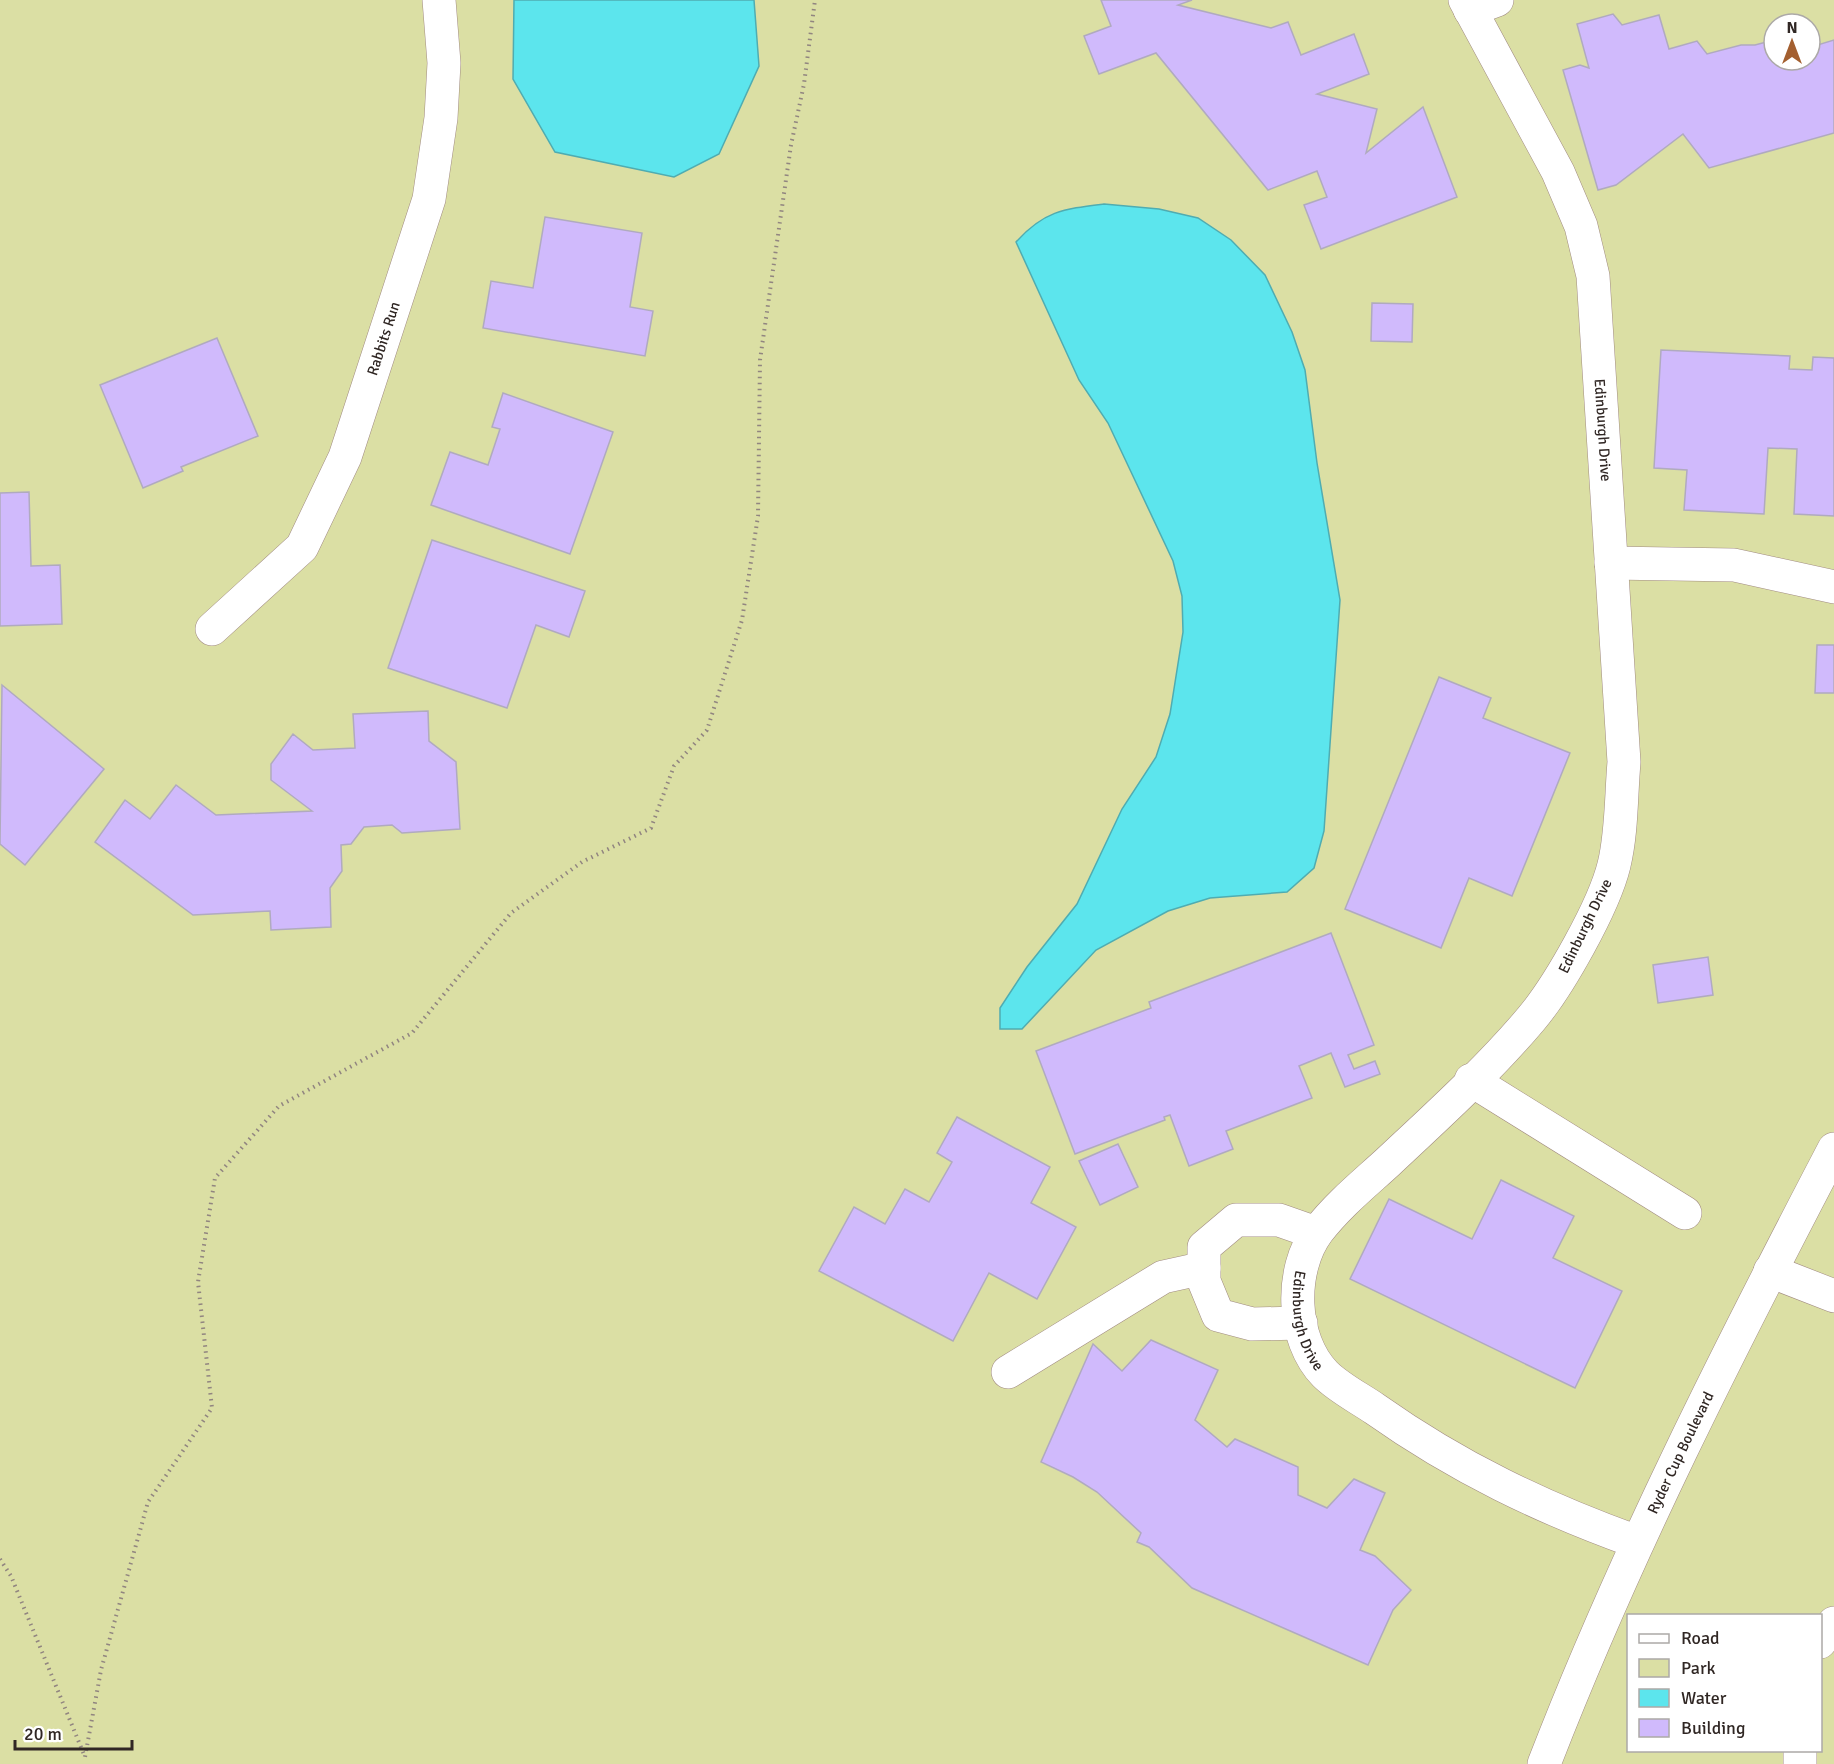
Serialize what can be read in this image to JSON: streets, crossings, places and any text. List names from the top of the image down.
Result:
{
  "streets": {
    "street": ["Rabbits Run", "Edinburgh Drive", "Ryder Cup Boulevard"]
  },
  "crossings": [
    ["Edinburgh Drive", "Ryder Cup Boulevard"]
  ],
  "legend": [
    "Road",
    "Park",
    "Water",
    "Building"
  ],
  "scale_bar": "20 m",
  "north": "top"
}
